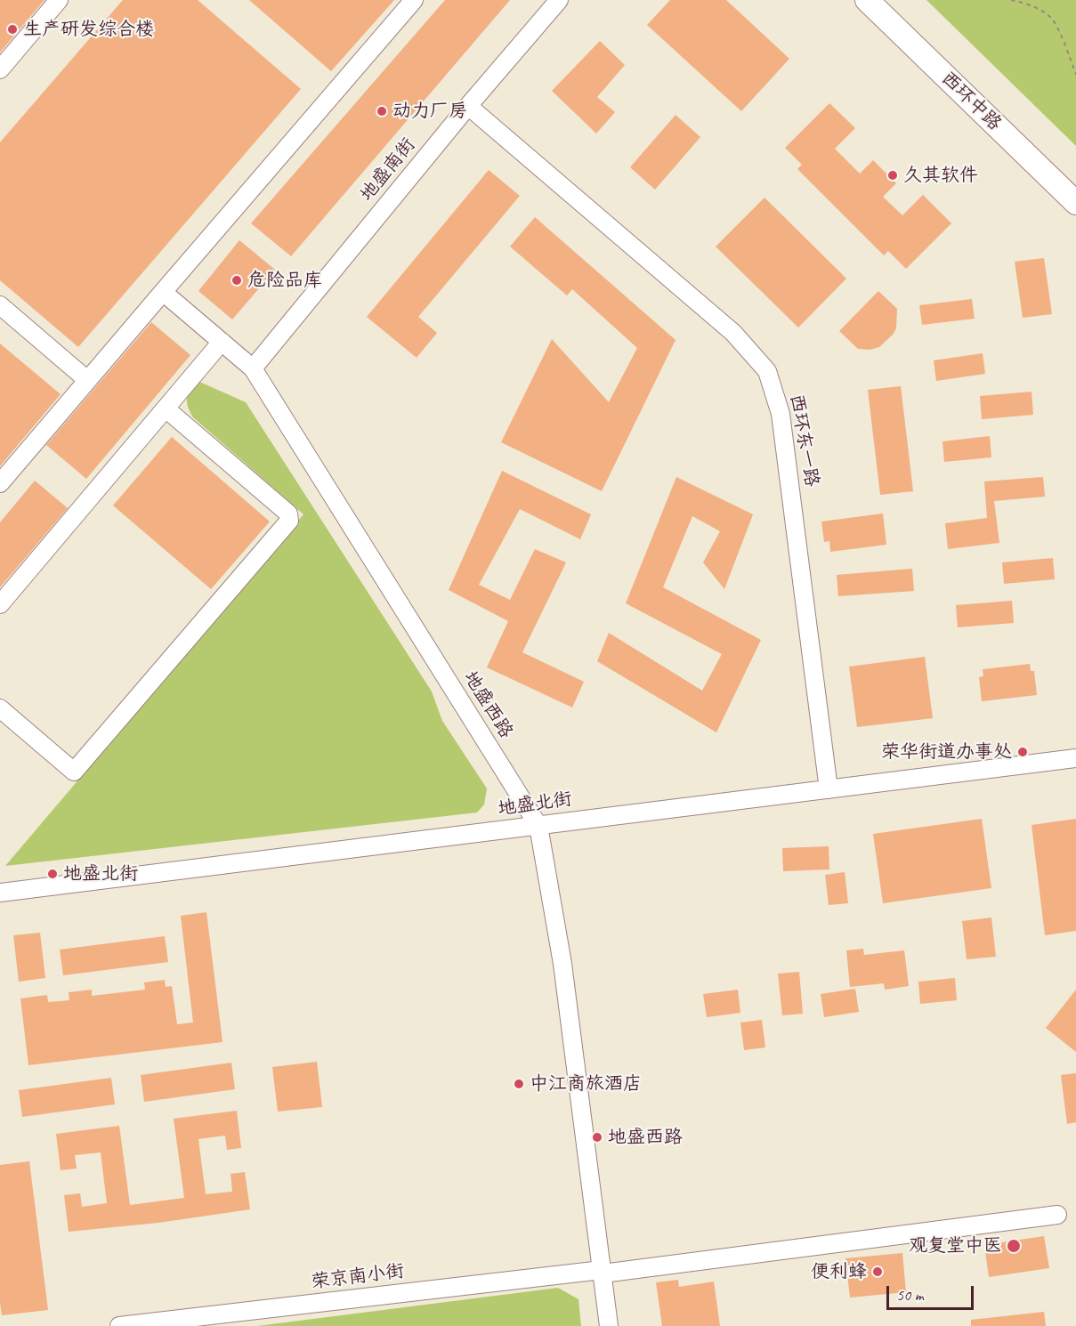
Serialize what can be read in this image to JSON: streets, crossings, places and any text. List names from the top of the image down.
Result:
{
  "streets": {
    "main road": ["西环中路"],
    "street": [
      "地盛南街",
      "西环东一路",
      "地盛西路",
      "地盛北街",
      "荣京南小街"
    ]
  },
  "crossings": [
    ["地盛南街", "西环东一路"],
    ["地盛南街", "地盛西路"],
    ["西环东一路", "地盛北街"],
    ["地盛西路", "地盛北街"],
    ["地盛西路", "荣京南小街"]
  ],
  "places": [
    "生产研发综合楼",
    "动力厂房",
    "久其软件",
    "危险品库",
    "荣华街道办事处",
    "地盛北街",
    "中江商旅酒店",
    "地盛西路",
    "观复堂中医",
    "便利蜂"
  ],
  "scale_bar": "50 m"
}
